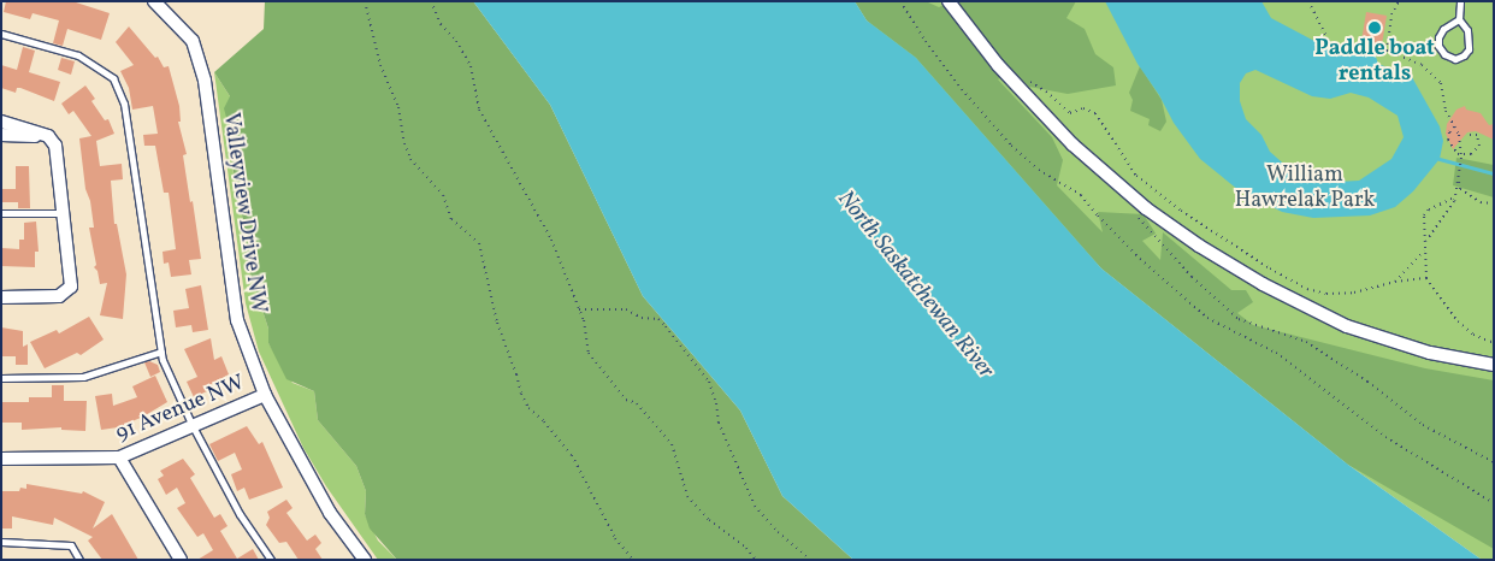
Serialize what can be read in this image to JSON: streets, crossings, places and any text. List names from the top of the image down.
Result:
{
  "streets": {
    "street": ["Valleyview Drive NW", "91 Avenue NW"]
  },
  "crossings": [
    ["Valleyview Drive NW", "91 Avenue NW"]
  ],
  "water": ["North Saskatchewan River"],
  "parks": ["William Hawrelak Park"],
  "places": ["Paddle boat rentals"]
}
